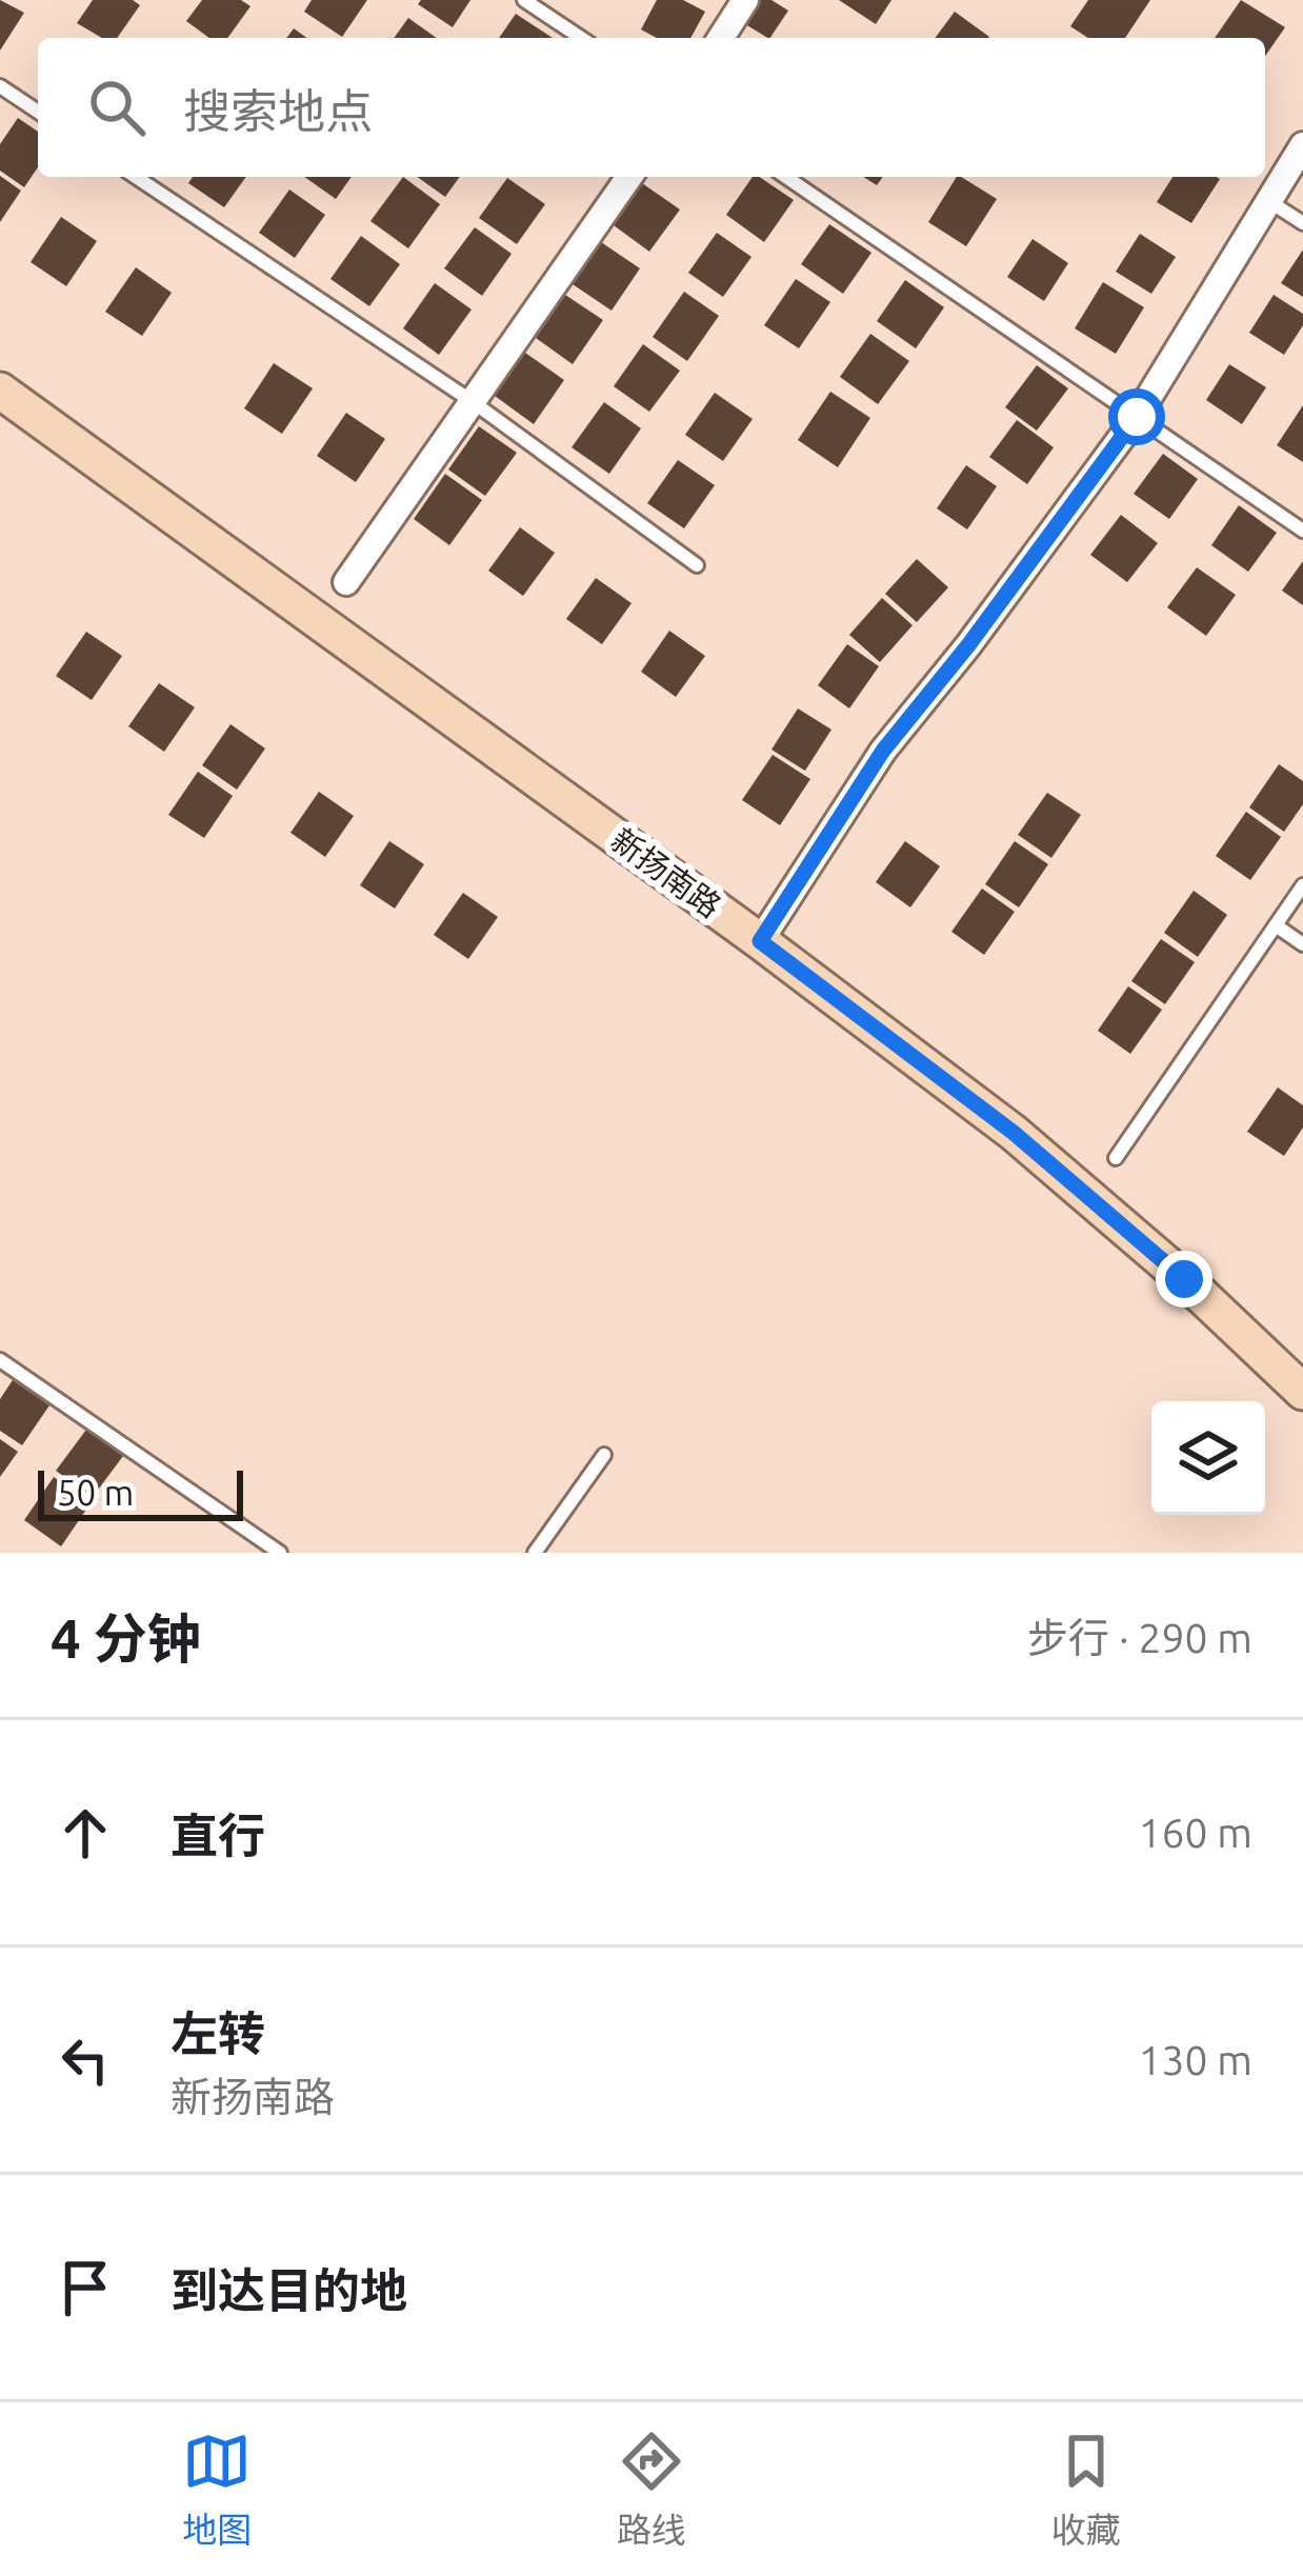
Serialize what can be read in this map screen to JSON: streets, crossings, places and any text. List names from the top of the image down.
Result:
{
  "streets": {
    "street": ["新扬南路"]
  },
  "scale_bar": "50 m",
  "page": {
    "search": "搜索地点",
    "scale": "50 m",
    "heading": ["4 分钟", "步行 · 290 m"],
    "list": [
      ["直行", "160 m"],
      ["左转", "新扬南路", "130 m"],
      "到达目的地"
    ],
    "nav": ["地图", "路线", "收藏"]
  }
}
